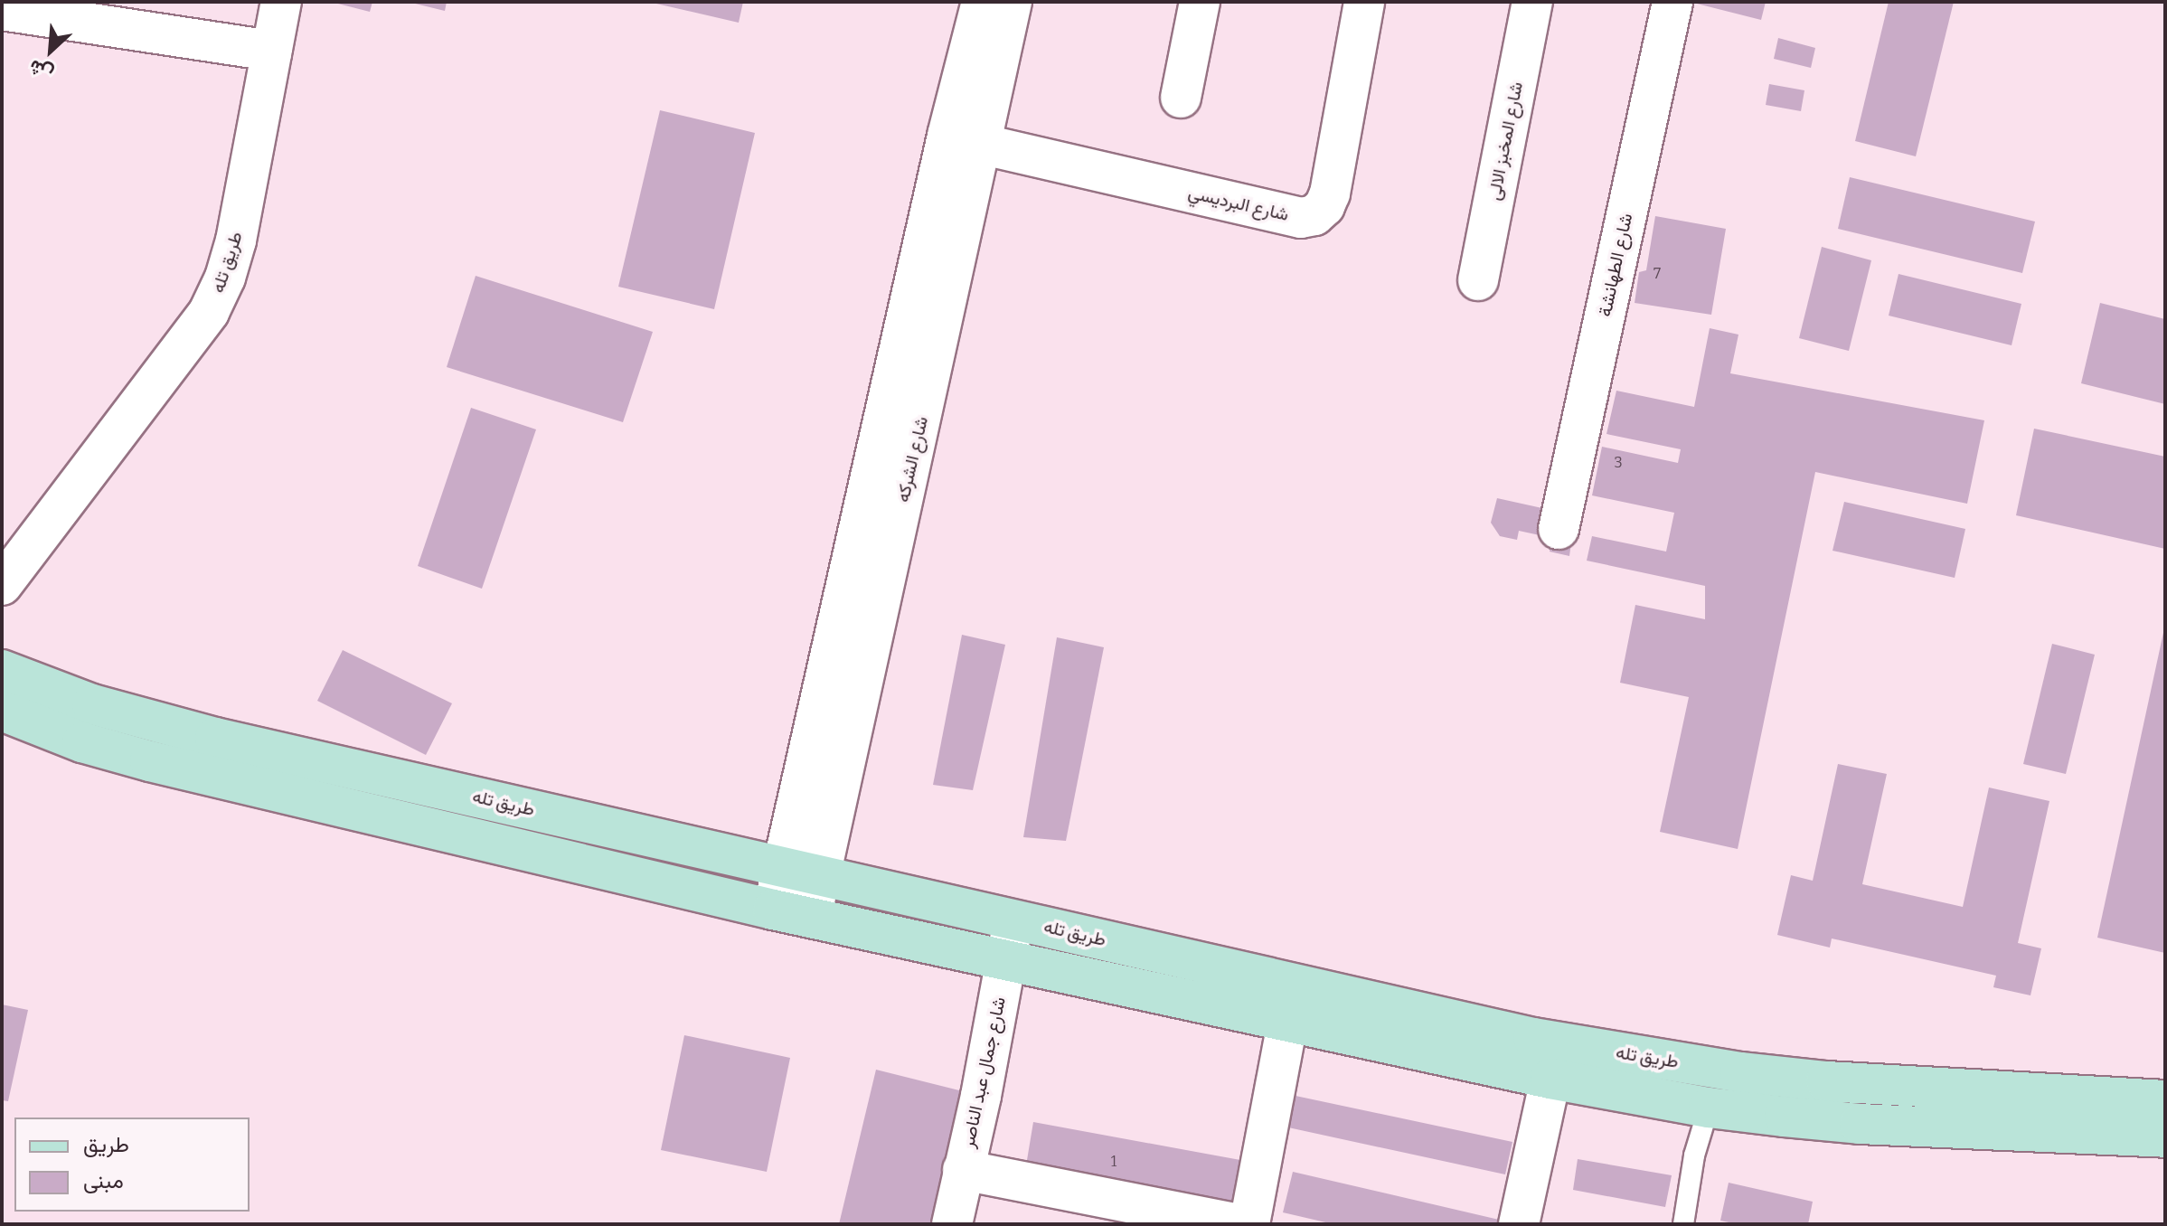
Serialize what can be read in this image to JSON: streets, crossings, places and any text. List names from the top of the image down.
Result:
{
  "streets": {
    "main road": ["طريق تله"],
    "street": [
      "شارع المخبز الالى",
      "شارع البرديسي",
      "شارع الطهانشة",
      "شارع الشركه",
      "شارع جمال عبد الناصر"
    ]
  },
  "crossings": [
    ["شارع البرديسي", "شارع الشركه"],
    ["طريق تله", "شارع الشركه"],
    ["طريق تله", "شارع جمال عبد الناصر"]
  ],
  "house_numbers": ["7", "3", "1"],
  "legend": ["طريق", "مبنى"],
  "north": "bottom left"
}
